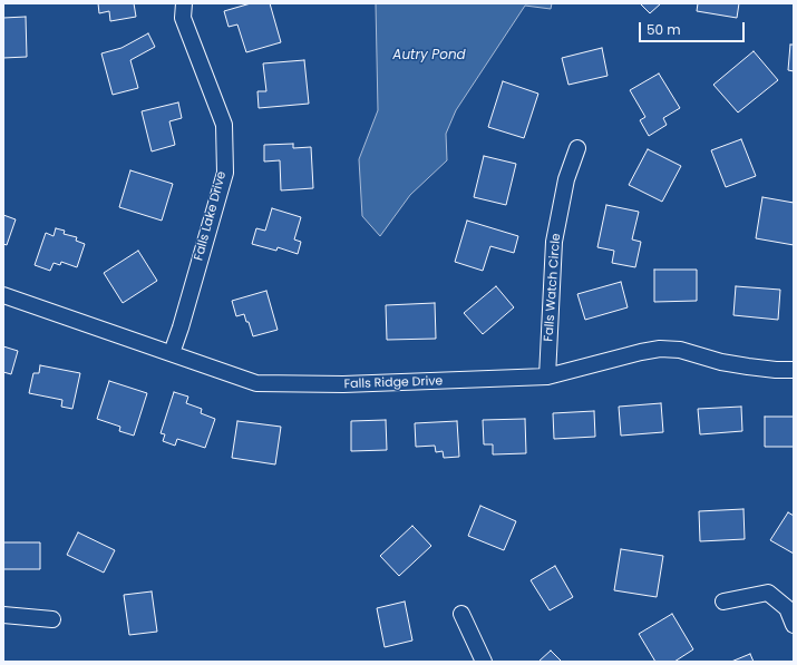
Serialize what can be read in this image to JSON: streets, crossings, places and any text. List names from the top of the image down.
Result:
{
  "streets": {
    "street": ["Falls Lake Drive", "Falls Watch Circle", "Falls Ridge Drive"]
  },
  "crossings": [
    ["Falls Lake Drive", "Falls Ridge Drive"],
    ["Falls Watch Circle", "Falls Ridge Drive"]
  ],
  "water": ["Autry Pond"],
  "scale_bar": "50 m"
}
